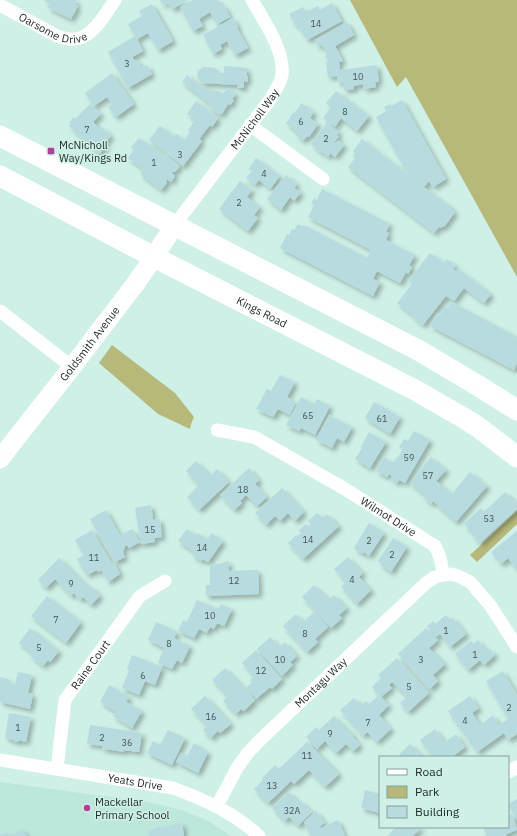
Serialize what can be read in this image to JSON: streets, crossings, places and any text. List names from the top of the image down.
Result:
{
  "streets": {
    "main road": ["Kings Road"],
    "street": [
      "Oarsome Drive",
      "McNicholl Way",
      "Goldsmith Avenue",
      "Wilmot Drive",
      "Raine Court",
      "Montagu Way",
      "Yeats Drive"
    ]
  },
  "crossings": [
    ["McNicholl Way", "Goldsmith Avenue"],
    ["Kings Road", "Goldsmith Avenue"],
    ["Wilmot Drive", "Montagu Way"],
    ["Raine Court", "Yeats Drive"],
    ["Montagu Way", "Yeats Drive"]
  ],
  "places": {
    "transit": ["McNicholl Way/Kings Rd"],
    "other": ["Mackellar Primary School"]
  },
  "house_numbers": [
    "14",
    "3",
    "10",
    "8",
    "6",
    "7",
    "2",
    "3",
    "1",
    "4",
    "2",
    "65",
    "61",
    "59",
    "57",
    "18",
    "53",
    "15",
    "14",
    "2",
    "14",
    "2",
    "11",
    "4",
    "12",
    "9",
    "10",
    "7",
    "1",
    "8",
    "8",
    "5",
    "1",
    "10",
    "3",
    "12",
    "6",
    "5",
    "2",
    "16",
    "4",
    "7",
    "1",
    "9",
    "2",
    "36",
    "11",
    "13",
    "32A"
  ],
  "legend": ["Road", "Park", "Building"]
}
